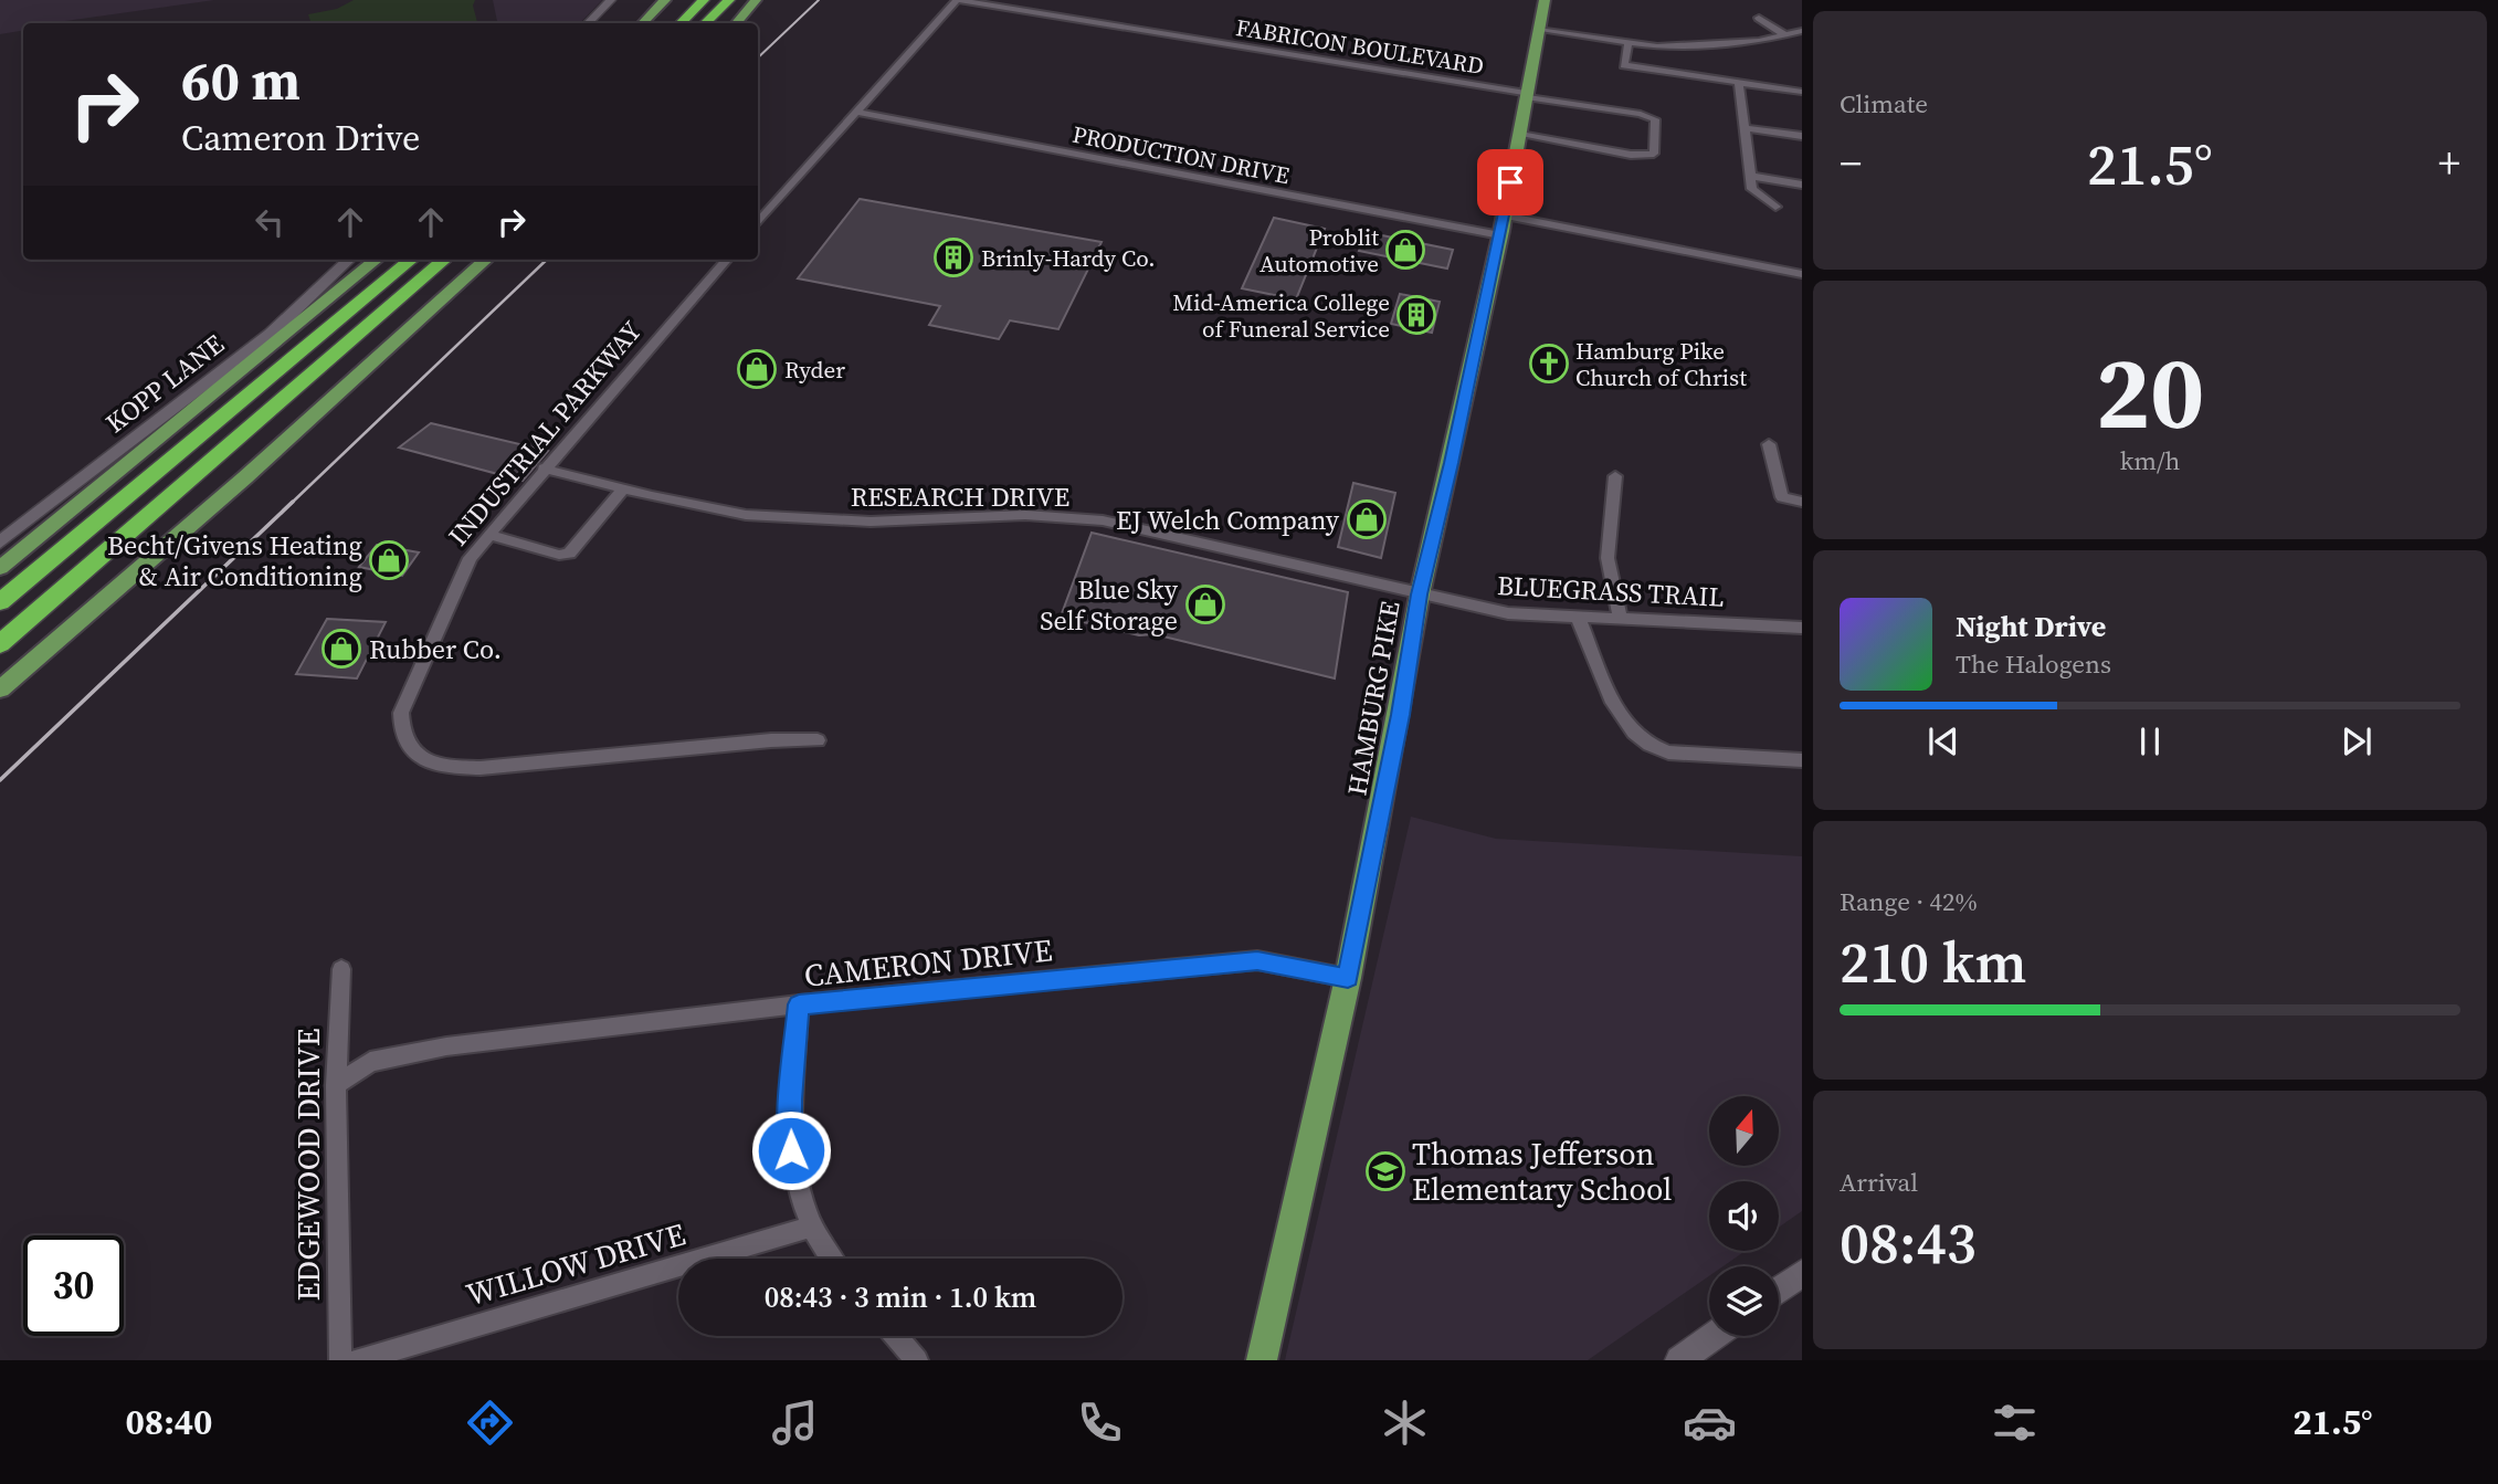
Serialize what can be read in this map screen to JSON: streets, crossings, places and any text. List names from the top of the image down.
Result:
{
  "streets": {
    "main road": ["HAMBURG PIKE"],
    "street": [
      "FABRICON BOULEVARD",
      "PRODUCTION DRIVE",
      "KOPP LANE",
      "INDUSTRIAL PARKWAY",
      "RESEARCH DRIVE",
      "BLUEGRASS TRAIL",
      "CAMERON DRIVE",
      "EDGEWOOD DRIVE",
      "WILLOW DRIVE"
    ]
  },
  "crossings": [
    ["FABRICON BOULEVARD", "HAMBURG PIKE"],
    ["PRODUCTION DRIVE", "HAMBURG PIKE"],
    ["INDUSTRIAL PARKWAY", "RESEARCH DRIVE"],
    ["RESEARCH DRIVE", "BLUEGRASS TRAIL"],
    ["RESEARCH DRIVE", "HAMBURG PIKE"],
    ["BLUEGRASS TRAIL", "HAMBURG PIKE"],
    ["HAMBURG PIKE", "CAMERON DRIVE"],
    ["CAMERON DRIVE", "EDGEWOOD DRIVE"]
  ],
  "places": {
    "shop": [
      "Problit Automotive",
      "Ryder",
      "EJ Welch Company",
      "Becht/Givens Heating & Air Conditioning",
      "Blue Sky Self Storage",
      "Rubber Co."
    ],
    "building": ["Brinly-Hardy Co.", "Mid-America College of Funeral Service"],
    "church": ["Hamburg Pike Church of Christ"],
    "school or university": ["Thomas Jefferson Elementary School"]
  },
  "north": "top",
  "page": {
    "tile": [
      "Climate",
      ["20", "km/h"],
      ["Range · 42%", "210 km"],
      ["Arrival", "08:43"]
    ],
    "turn": ["60 m", "Cameron Drive"],
    "heat": ["−", "21.5°", "+"],
    "song": ["Night Drive", "The Halogens"],
    "limit": "30",
    "trip": "08:43 · 3 min · 1.0 km",
    "tabs": ["08:40", "21.5°"]
  }
}
